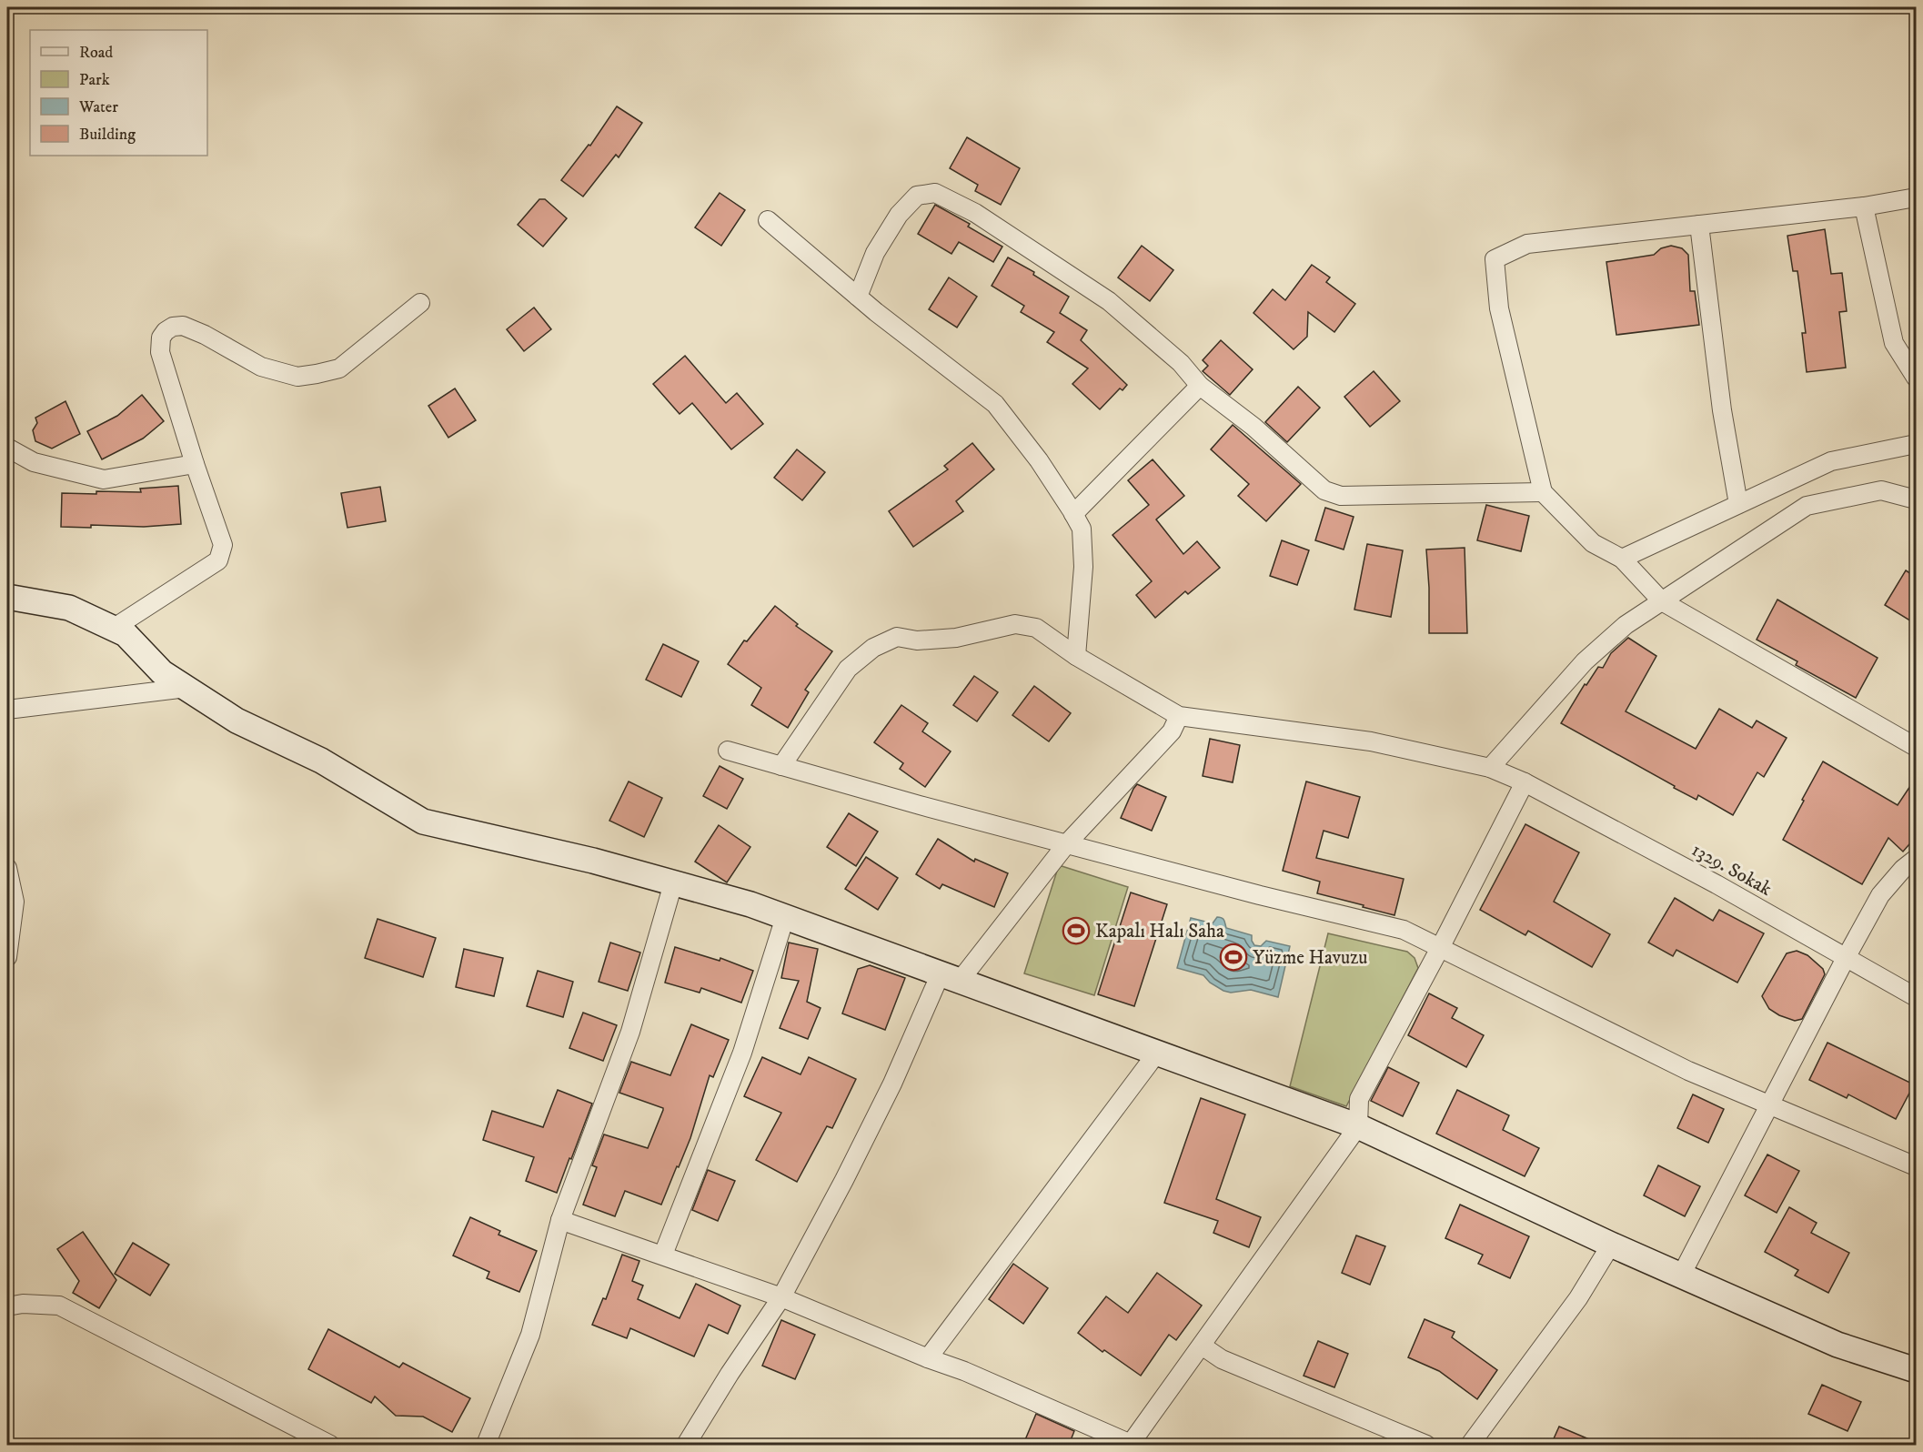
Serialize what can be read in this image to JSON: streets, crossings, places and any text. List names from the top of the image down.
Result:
{
  "streets": {
    "street": ["1329. Sokak"]
  },
  "places": {
    "sports": ["Kapalı Halı Saha", "Yüzme Havuzu"]
  },
  "legend": [
    "Road",
    "Park",
    "Water",
    "Building"
  ]
}
